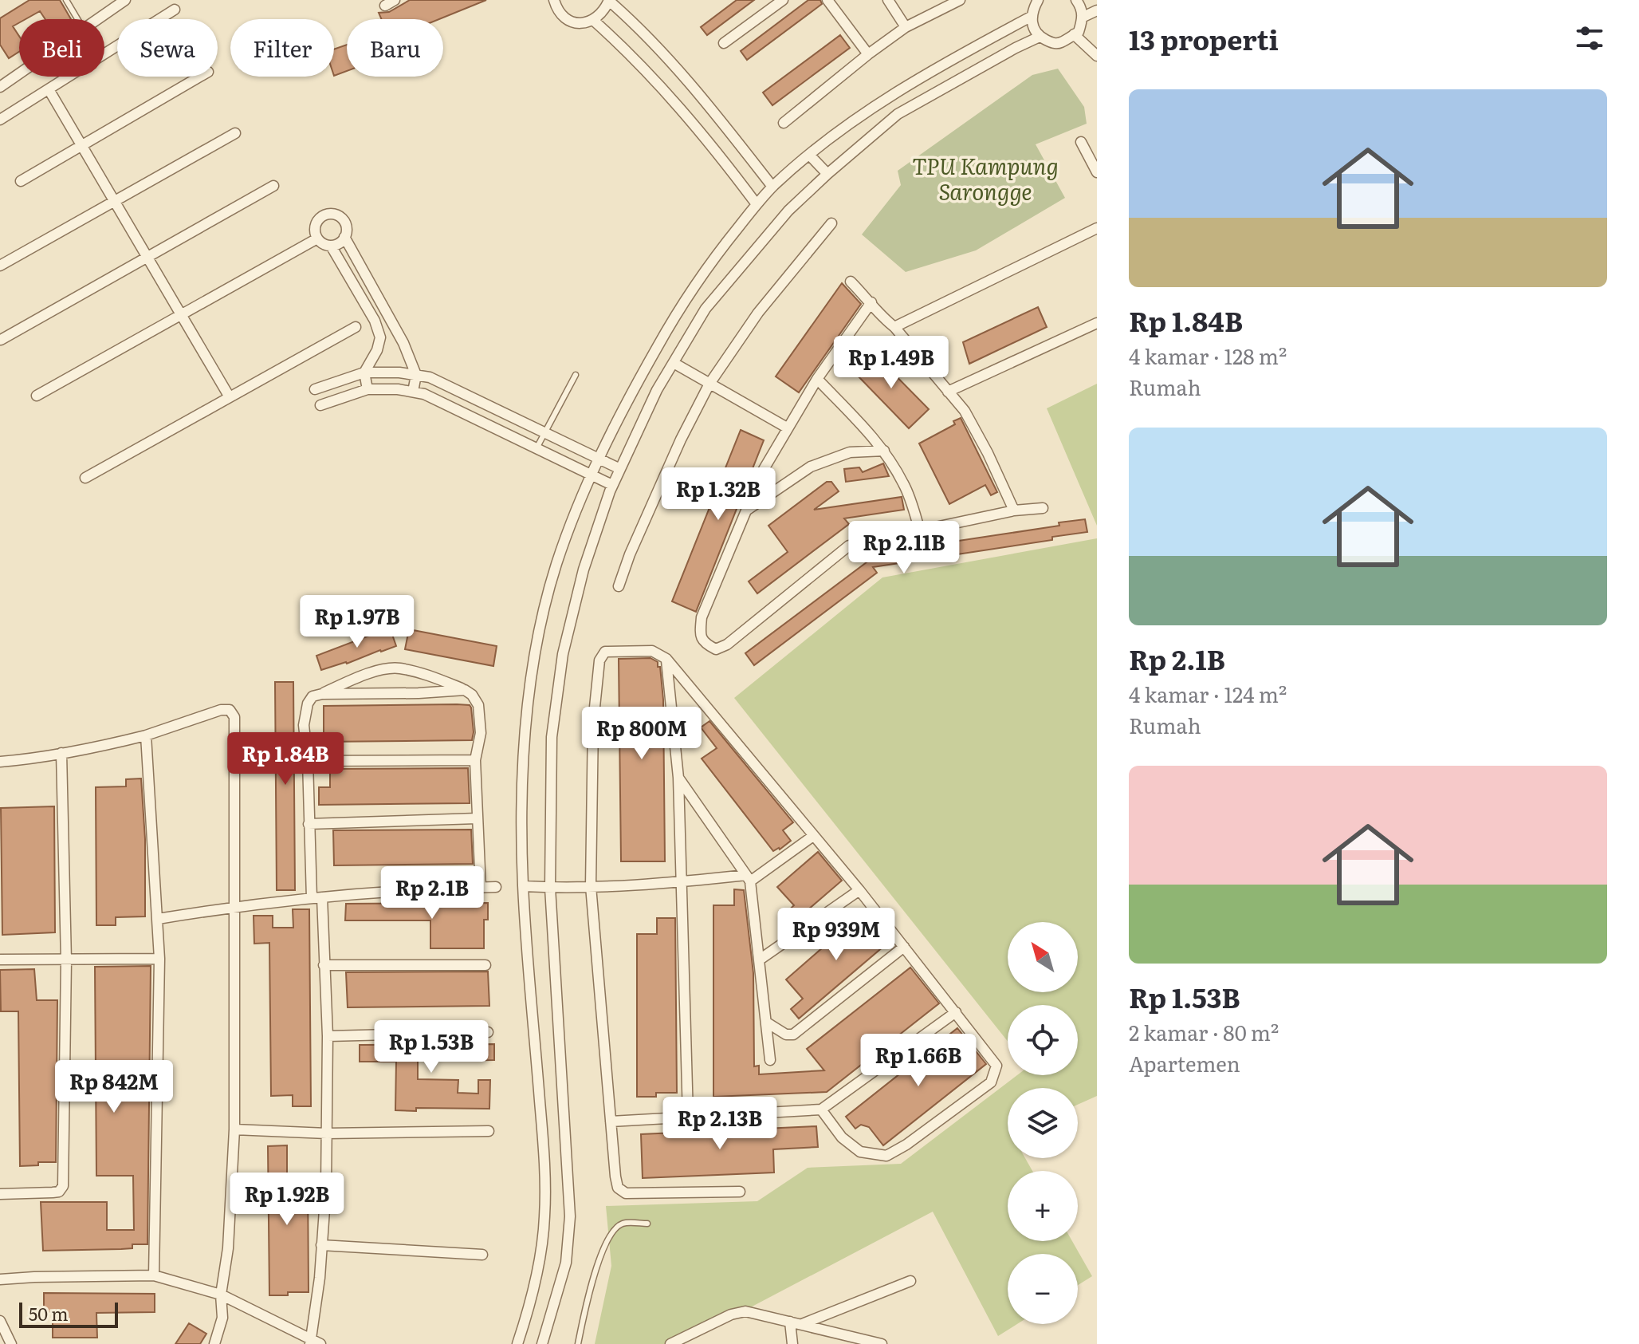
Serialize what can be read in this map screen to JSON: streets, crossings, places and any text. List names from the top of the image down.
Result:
{
  "parks": ["TPU Kampung Sarongge"],
  "scale_bar": "50 m",
  "north": "top left",
  "page": {
    "heading": "13 properti",
    "chip": [
      "Beli",
      "Sewa",
      "Filter",
      "Baru"
    ],
    "list": [
      {
        "name": "Rp 1.84B",
        "note": "4 kamar · 128 m² · Rumah"
      },
      {
        "name": "Rp 2.1B",
        "note": "4 kamar · 124 m² · Rumah"
      },
      {
        "name": "Rp 1.53B",
        "note": "2 kamar · 80 m² · Apartemen"
      }
    ],
    "price": [
      "Rp 1.49B",
      "Rp 1.32B",
      "Rp 2.11B",
      "Rp 1.97B",
      "Rp 800M",
      "Rp 1.84B",
      "Rp 2.1B",
      "Rp 939M",
      "Rp 1.53B",
      "Rp 1.66B",
      "Rp 842M",
      "Rp 2.13B",
      "Rp 1.92B"
    ],
    "map_buttons": ["+", "−"],
    "scale": "50 m"
  }
}
